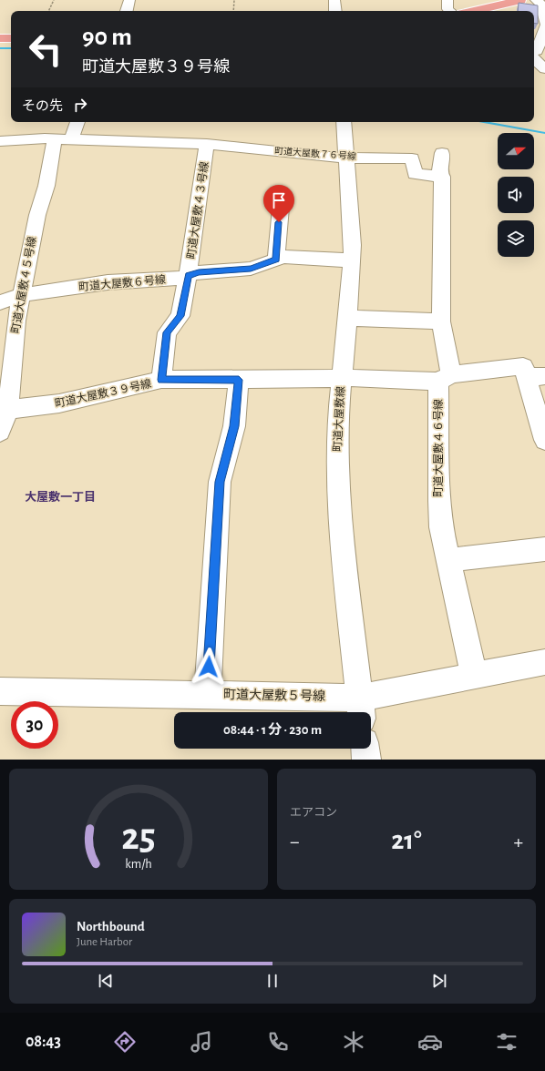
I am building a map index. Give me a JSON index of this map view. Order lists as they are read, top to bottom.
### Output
{
  "streets": {
    "street": [
      "町道大屋敷７６号線",
      "町道大屋敷４３号線",
      "町道大屋敷６号線",
      "町道大屋敷４５号線",
      "町道大屋敷３９号線",
      "町道大屋敷線",
      "町道大屋敷４６号線",
      "町道大屋敷５号線"
    ]
  },
  "crossings": [
    ["町道大屋敷７６号線", "町道大屋敷４３号線"],
    ["町道大屋敷７６号線", "町道大屋敷４５号線"],
    ["町道大屋敷７６号線", "町道大屋敷線"],
    ["町道大屋敷４３号線", "町道大屋敷６号線"],
    ["町道大屋敷４３号線", "町道大屋敷３９号線"],
    ["町道大屋敷６号線", "町道大屋敷４５号線"],
    ["町道大屋敷６号線", "町道大屋敷線"],
    ["町道大屋敷４５号線", "町道大屋敷３９号線"],
    ["町道大屋敷３９号線", "町道大屋敷線"],
    ["町道大屋敷３９号線", "町道大屋敷４６号線"],
    ["町道大屋敷線", "町道大屋敷５号線"],
    ["町道大屋敷４６号線", "町道大屋敷５号線"]
  ],
  "districts": ["大屋敷一丁目"],
  "north": "right",
  "page": {
    "turn": ["90 m", "町道大屋敷３９号線"],
    "then": "その先",
    "limit": "30",
    "trip": "08:44 · 1 分 · 230 m",
    "tile": "エアコン",
    "heat": ["−", "21°", "+"],
    "song": ["Northbound", "June Harbor"],
    "tabs": "08:43",
    "gauge": ["25", "km/h"]
  }
}
